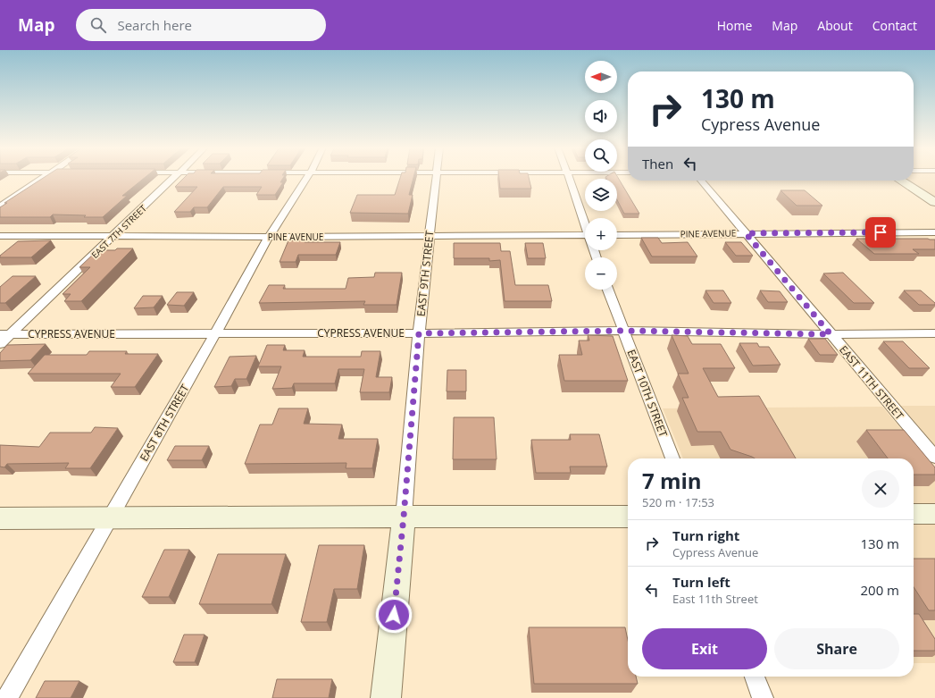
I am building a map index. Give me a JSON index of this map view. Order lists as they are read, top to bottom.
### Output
{
  "streets": {
    "main road": ["EAST 9TH STREET"],
    "street": [
      "EAST 7TH STREET",
      "PINE AVENUE",
      "CYPRESS AVENUE",
      "EAST 11TH STREET",
      "EAST 10TH STREET",
      "EAST 8TH STREET"
    ]
  },
  "crossings": [
    ["EAST 7TH STREET", "PINE AVENUE"],
    ["EAST 7TH STREET", "CYPRESS AVENUE"],
    ["PINE AVENUE", "EAST 9TH STREET"],
    ["PINE AVENUE", "EAST 11TH STREET"],
    ["PINE AVENUE", "EAST 8TH STREET"],
    ["EAST 9TH STREET", "CYPRESS AVENUE"],
    ["CYPRESS AVENUE", "EAST 11TH STREET"],
    ["CYPRESS AVENUE", "EAST 10TH STREET"],
    ["CYPRESS AVENUE", "EAST 8TH STREET"]
  ],
  "north": "left",
  "page": {
    "header": "Map",
    "search": "Search here",
    "nav": [
      "Home",
      "Map",
      "About",
      "Contact"
    ],
    "map_buttons": ["+", "−"],
    "turn": ["130 m", "Cypress Avenue"],
    "then": "Then",
    "heading": ["7 min", "520 m · 17:53"],
    "list": [
      {
        "name": "Turn right",
        "note": "Cypress Avenue",
        "value": "130 m"
      },
      {
        "name": "Turn left",
        "note": "East 11th Street",
        "value": "200 m"
      }
    ],
    "buttons": ["Exit", "Share"]
  }
}
